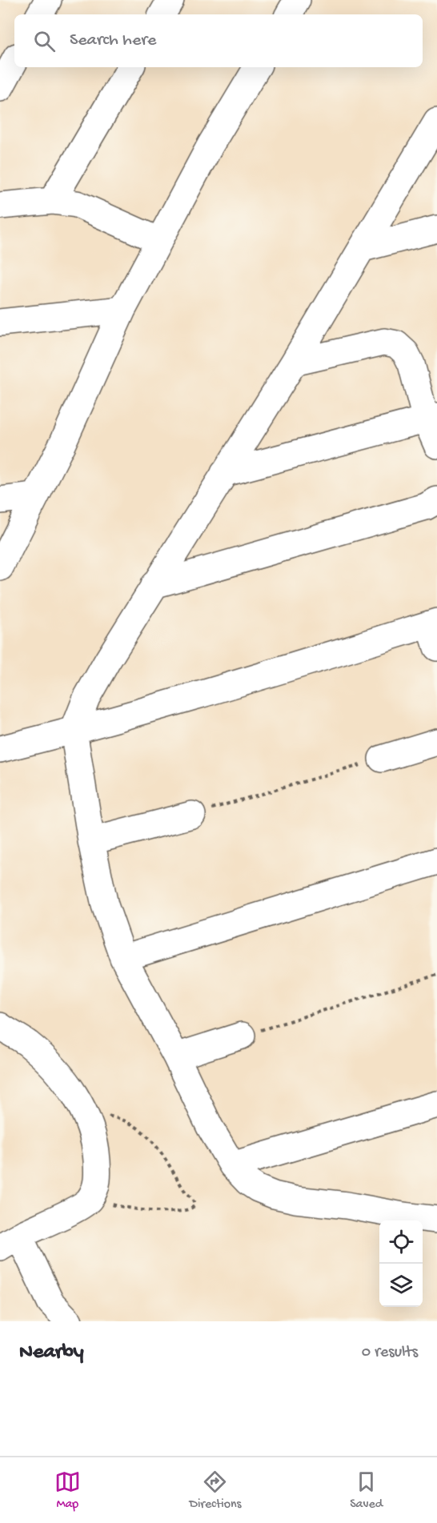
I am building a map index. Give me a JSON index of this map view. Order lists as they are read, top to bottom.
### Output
{
  "page": {
    "search": "Search here",
    "heading": ["Nearby", "0 results"],
    "nav": ["Map", "Directions", "Saved"]
  }
}
